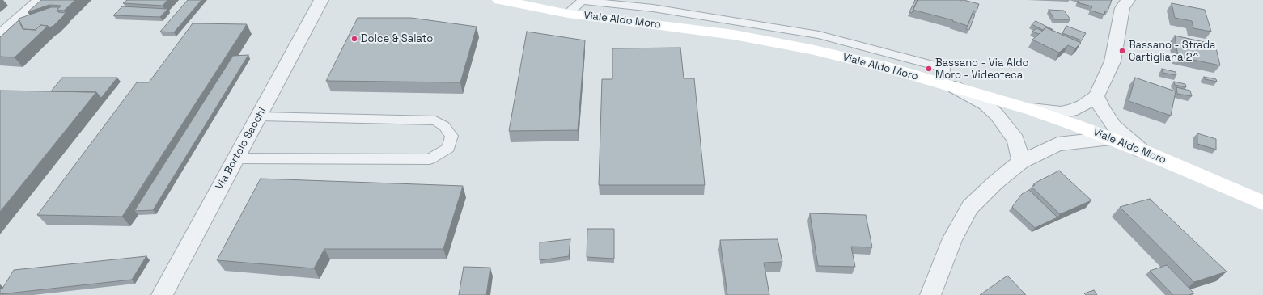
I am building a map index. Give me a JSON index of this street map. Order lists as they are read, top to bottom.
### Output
{
  "streets": {
    "main road": ["Viale Aldo Moro"],
    "street": ["Via Bortolo Sacchi"]
  },
  "places": ["Dolce & Salato", "Bassano - Strada Cartigliana 2^", "Bassano - Via Aldo Moro - Videoteca"]
}
